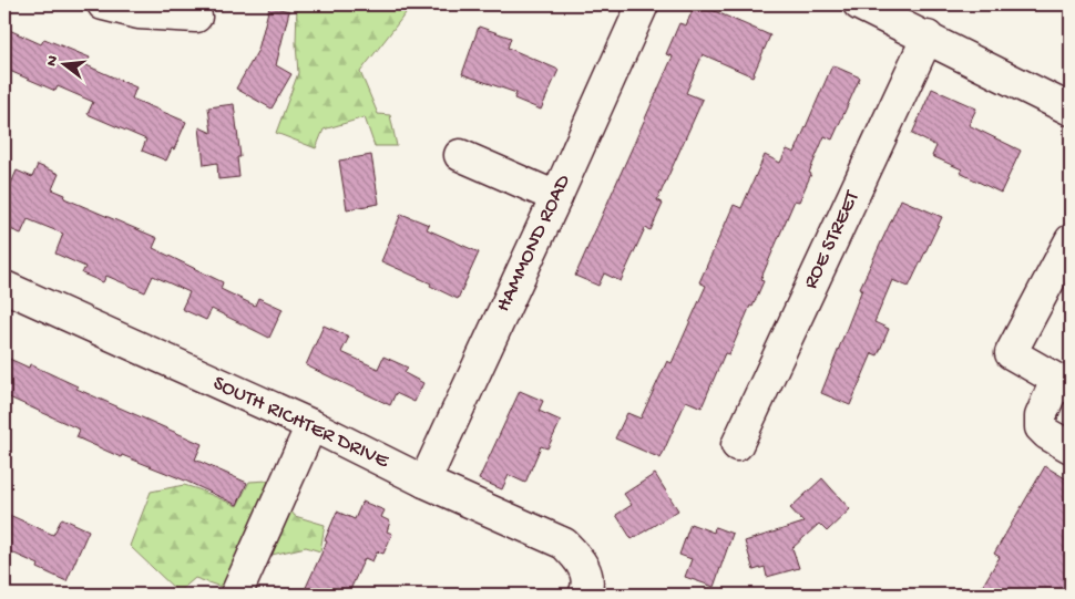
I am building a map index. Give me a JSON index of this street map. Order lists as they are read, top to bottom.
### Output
{
  "streets": {
    "street": ["ROE STREET", "HAMMOND ROAD", "SOUTH RICHTER DRIVE"]
  },
  "crossings": [
    ["HAMMOND ROAD", "SOUTH RICHTER DRIVE"]
  ],
  "north": "left"
}
